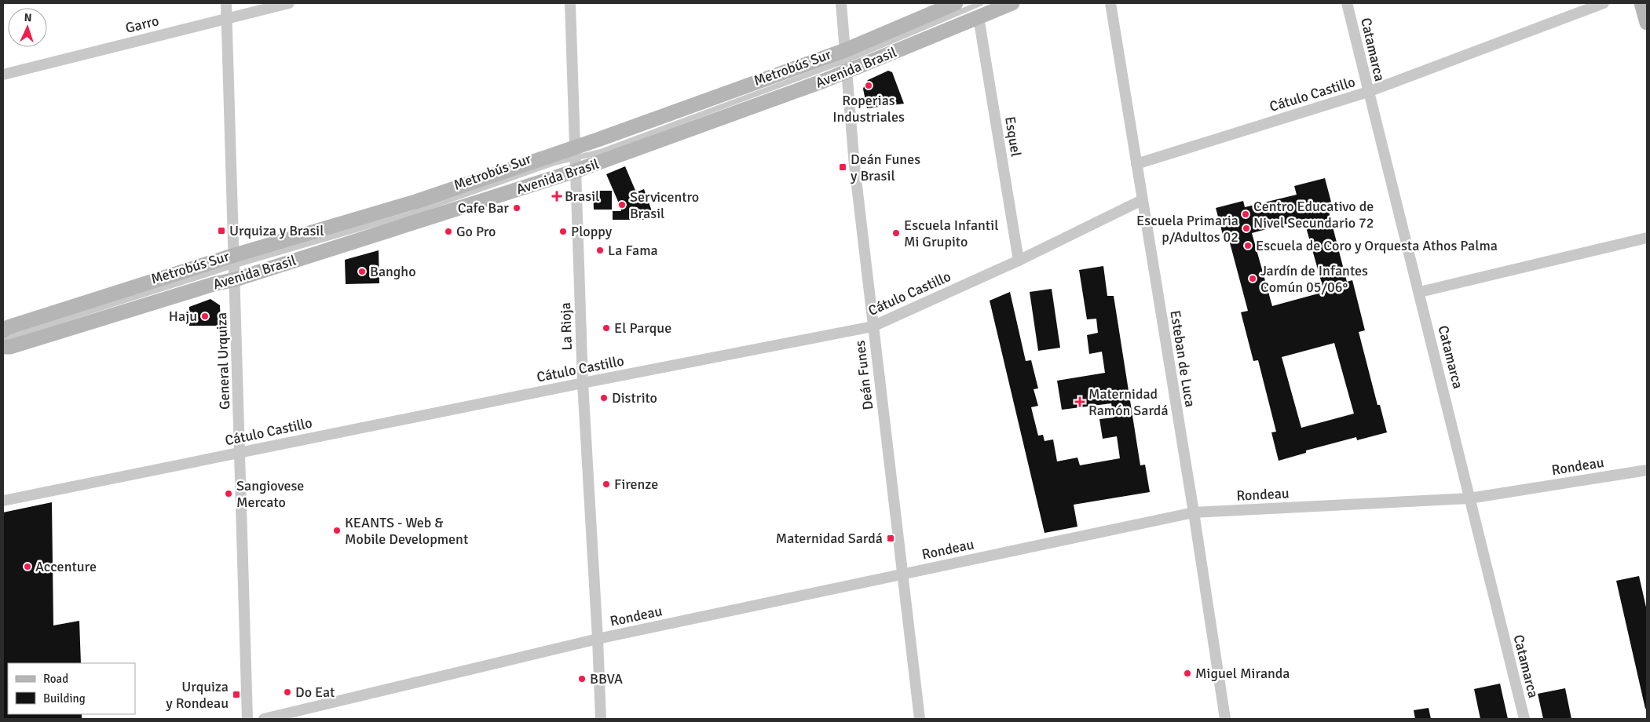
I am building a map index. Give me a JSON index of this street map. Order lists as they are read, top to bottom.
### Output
{
  "streets": {
    "main road": ["Avenida Brasil"],
    "street": [
      "Garro",
      "Catamarca",
      "Cátulo Castillo",
      "Esquel",
      "La Rioja",
      "Esteban de Luca",
      "General Urquiza",
      "Deán Funes",
      "Rondeau"
    ],
    "lane": ["Metrobús Sur"]
  },
  "crossings": [
    ["Garro", "General Urquiza"],
    ["Catamarca", "Cátulo Castillo"],
    ["Catamarca", "Rondeau"],
    ["Metrobús Sur", "Avenida Brasil"],
    ["Metrobús Sur", "General Urquiza"],
    ["Avenida Brasil", "Esquel"],
    ["Avenida Brasil", "La Rioja"],
    ["Avenida Brasil", "General Urquiza"],
    ["Avenida Brasil", "Deán Funes"],
    ["Cátulo Castillo", "Esquel"],
    ["Cátulo Castillo", "La Rioja"],
    ["Cátulo Castillo", "Esteban de Luca"],
    ["Cátulo Castillo", "General Urquiza"],
    ["Cátulo Castillo", "Deán Funes"],
    ["La Rioja", "Rondeau"],
    ["Esteban de Luca", "Rondeau"],
    ["Deán Funes", "Rondeau"]
  ],
  "places": {
    "other": [
      "Roperias Industriales",
      "Servicentro Brasil",
      "Cafe Bar",
      "Centro Educativo de Nivel Secundario 72",
      "Escuela Primaria p/Adultos 02",
      "Go Pro",
      "Ploppy",
      "Escuela Infantil Mi Grupito",
      "Escuela de Coro y Orquesta Athos Palma",
      "La Fama",
      "Bangho",
      "Jardín de Infantes Común 05/06°",
      "Haju",
      "El Parque",
      "Distrito",
      "Firenze",
      "Sangiovese Mercato",
      "KEANTS - Web & Mobile Development",
      "Accenture",
      "Miguel Miranda",
      "BBVA",
      "Do Eat"
    ],
    "transit": [
      "Deán Funes y Brasil",
      "Urquiza y Brasil",
      "Maternidad Sardá",
      "Urquiza y Rondeau"
    ],
    "health": ["Brasil", "Maternidad Ramón Sardá"]
  },
  "legend": ["Road", "Building"],
  "north": "top"
}
